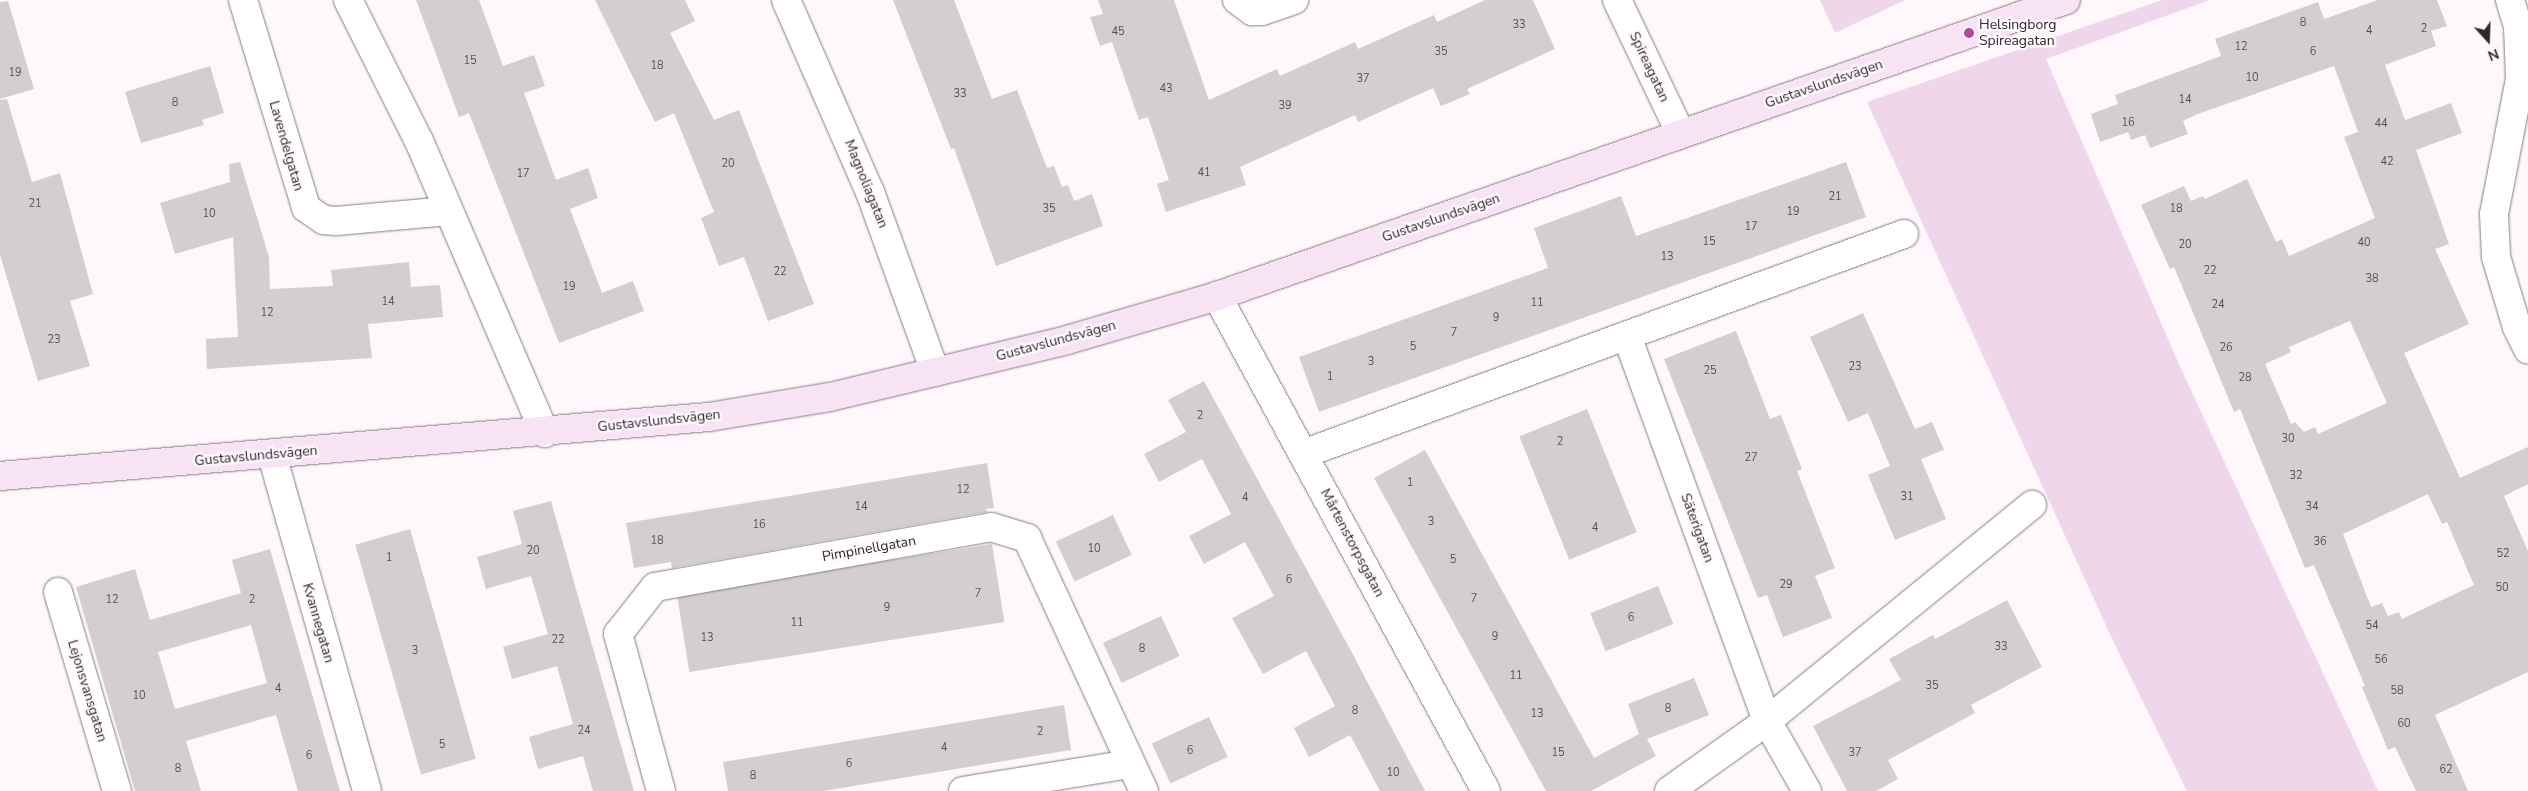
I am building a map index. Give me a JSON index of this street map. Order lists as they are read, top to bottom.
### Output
{
  "streets": {
    "street": [
      "Spireagatan",
      "Gustavslundsvägen",
      "Lavendelgatan",
      "Magnoliagatan",
      "Säterigatan",
      "Mårtenstorpsgatan",
      "Pimpinellgatan",
      "Kvannegatan",
      "Lejonsvansgatan"
    ]
  },
  "crossings": [
    ["Spireagatan", "Gustavslundsvägen"],
    ["Gustavslundsvägen", "Magnoliagatan"],
    ["Gustavslundsvägen", "Mårtenstorpsgatan"],
    ["Gustavslundsvägen", "Kvannegatan"]
  ],
  "places": ["Helsingborg Spireagatan"],
  "house_numbers": [
    "8",
    "33",
    "2",
    "4",
    "45",
    "12",
    "35",
    "6",
    "15",
    "18",
    "19",
    "10",
    "37",
    "43",
    "33",
    "14",
    "8",
    "39",
    "16",
    "44",
    "42",
    "20",
    "41",
    "17",
    "21",
    "21",
    "35",
    "18",
    "19",
    "10",
    "17",
    "15",
    "40",
    "20",
    "13",
    "22",
    "22",
    "38",
    "19",
    "14",
    "11",
    "24",
    "12",
    "9",
    "7",
    "23",
    "5",
    "26",
    "3",
    "23",
    "25",
    "1",
    "28",
    "2",
    "30",
    "2",
    "27",
    "32",
    "1",
    "12",
    "31",
    "4",
    "14",
    "34",
    "3",
    "16",
    "4",
    "18",
    "36",
    "10",
    "20",
    "52",
    "1",
    "5",
    "6",
    "29",
    "50",
    "7",
    "7",
    "12",
    "2",
    "9",
    "6",
    "11",
    "54",
    "9",
    "13",
    "22",
    "33",
    "8",
    "3",
    "56",
    "11",
    "35",
    "4",
    "58",
    "10",
    "8",
    "8",
    "13",
    "60",
    "24",
    "2",
    "5",
    "4",
    "6",
    "15",
    "37",
    "6",
    "6",
    "8",
    "62",
    "10",
    "8"
  ],
  "north": "bottom"
}
